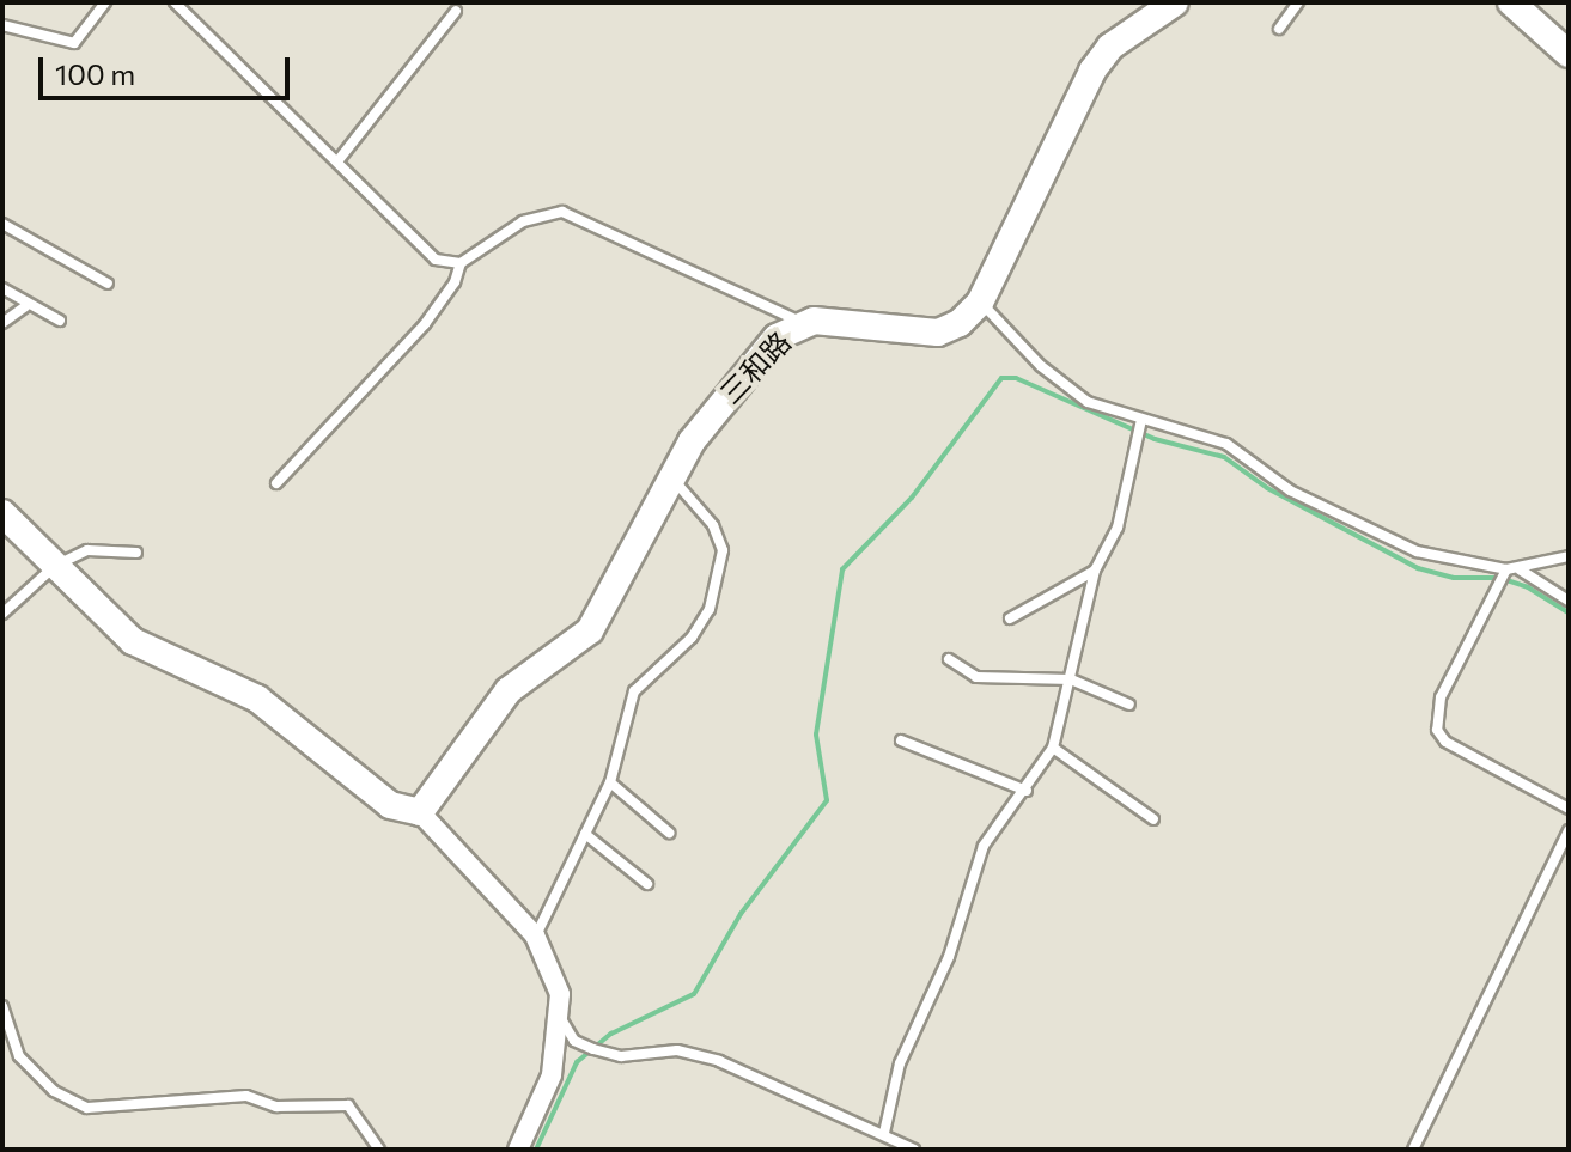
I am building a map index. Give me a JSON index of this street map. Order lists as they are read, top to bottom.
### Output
{
  "streets": {
    "main road": ["三和路"]
  },
  "scale_bar": "100 m"
}
